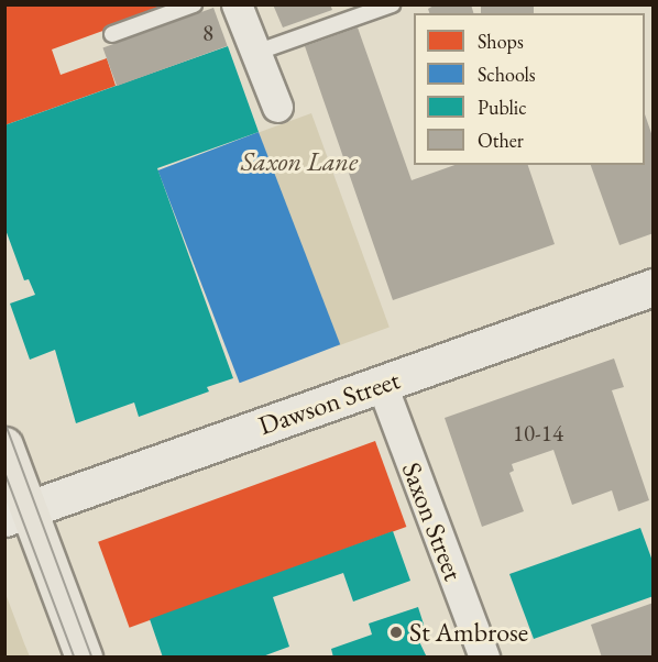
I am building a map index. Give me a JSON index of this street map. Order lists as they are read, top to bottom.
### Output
{
  "streets": {
    "street": ["Dawson Street", "Saxon Street"]
  },
  "crossings": [
    ["Dawson Street", "Saxon Street"]
  ],
  "parks": ["Saxon Lane"],
  "places": ["St Ambrose"],
  "house_numbers": ["8", "10-14"],
  "legend": [
    "Shops",
    "Schools",
    "Public",
    "Other"
  ]
}
